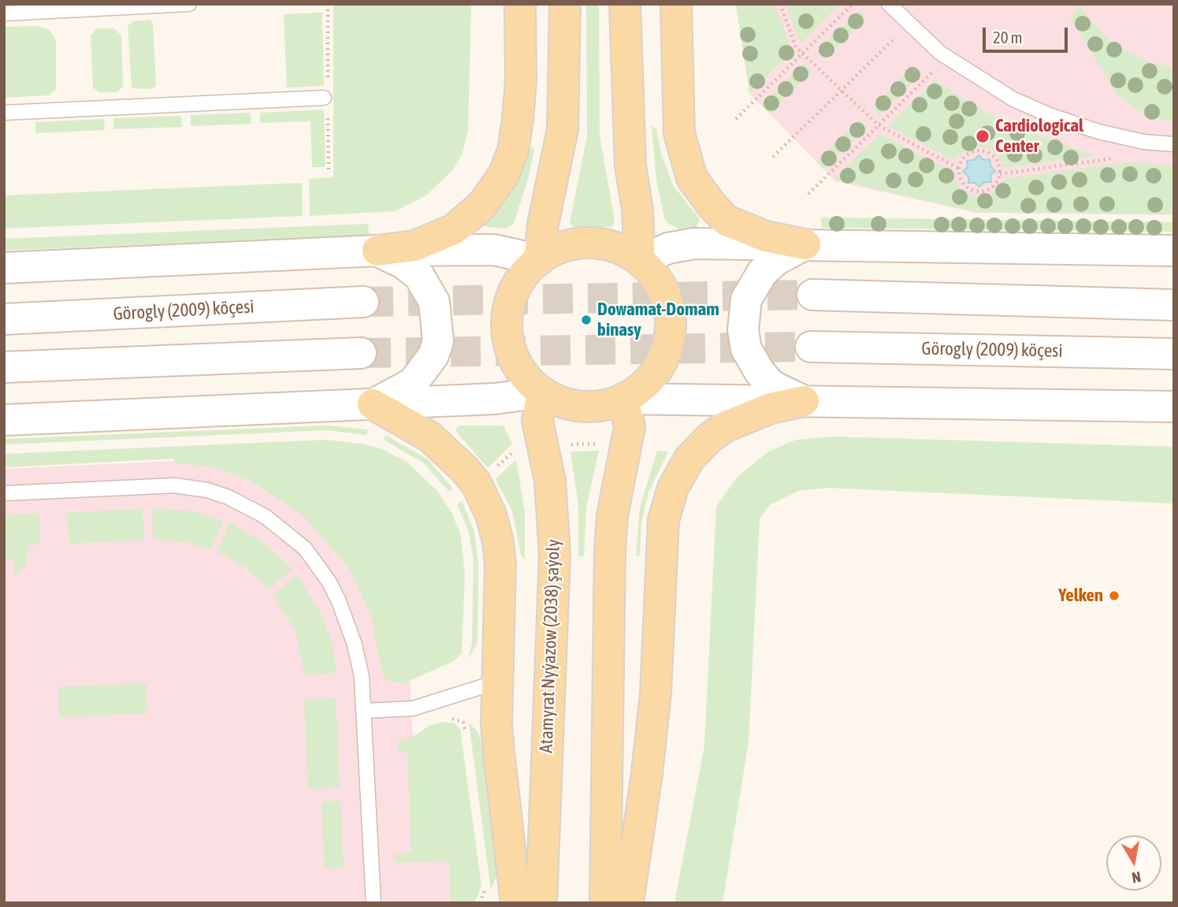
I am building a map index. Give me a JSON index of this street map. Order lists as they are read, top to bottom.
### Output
{
  "streets": {
    "main road": ["Görogly (2009) köçesi", "Atamyrat Nyýazow (2038) şaýoly"]
  },
  "places": ["Cardiological Center", "Dowamat-Domam binasy", "Yelken"],
  "scale_bar": "20 m",
  "north": "bottom"
}
